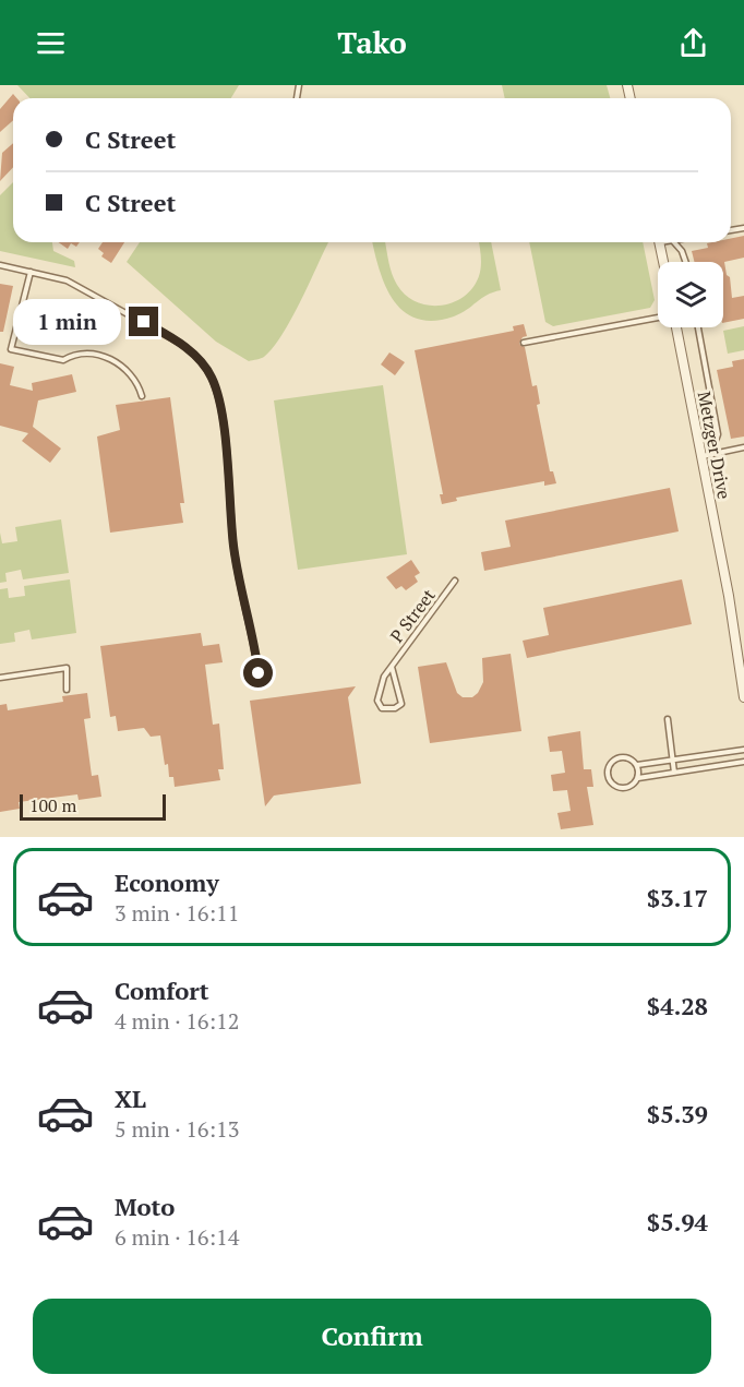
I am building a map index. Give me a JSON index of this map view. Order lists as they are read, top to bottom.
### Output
{
  "streets": {
    "street": ["Metzger Drive"],
    "lane": ["P Street"]
  },
  "scale_bar": "100 m",
  "page": {
    "header": "Tako",
    "banner": ["C Street", "C Street"],
    "bubble": "1 min",
    "scale": "100 m",
    "list": [
      {
        "name": "Economy",
        "note": "3 min · 16:11",
        "value": "$3.17"
      },
      {
        "name": "Comfort",
        "note": "4 min · 16:12",
        "value": "$4.28"
      },
      {
        "name": "XL",
        "note": "5 min · 16:13",
        "value": "$5.39"
      },
      {
        "name": "Moto",
        "note": "6 min · 16:14",
        "value": "$5.94"
      }
    ],
    "buttons": "Confirm"
  }
}
